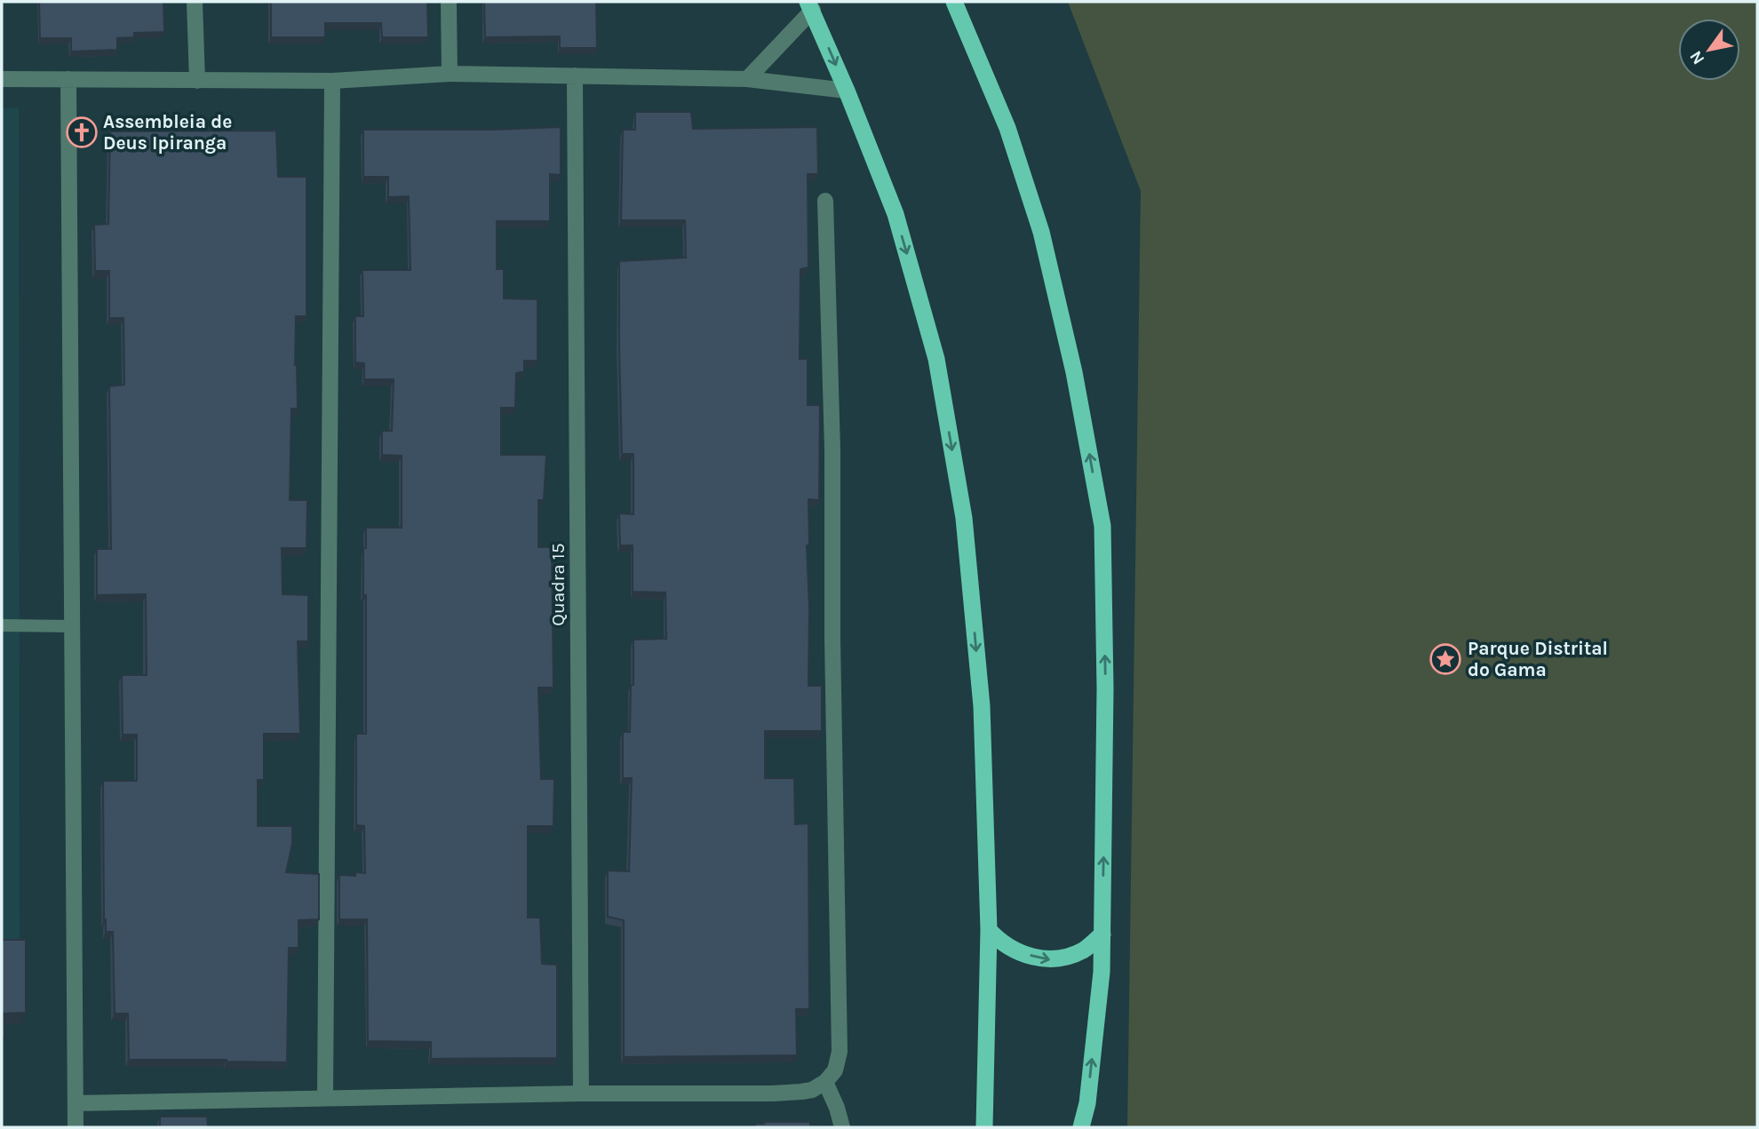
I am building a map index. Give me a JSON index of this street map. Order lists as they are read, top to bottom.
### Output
{
  "streets": {
    "street": ["Quadra 15"]
  },
  "places": {
    "church": ["Assembleia de Deus Ipiranga"],
    "place": ["Parque Distrital do Gama"]
  },
  "north": "bottom left"
}
